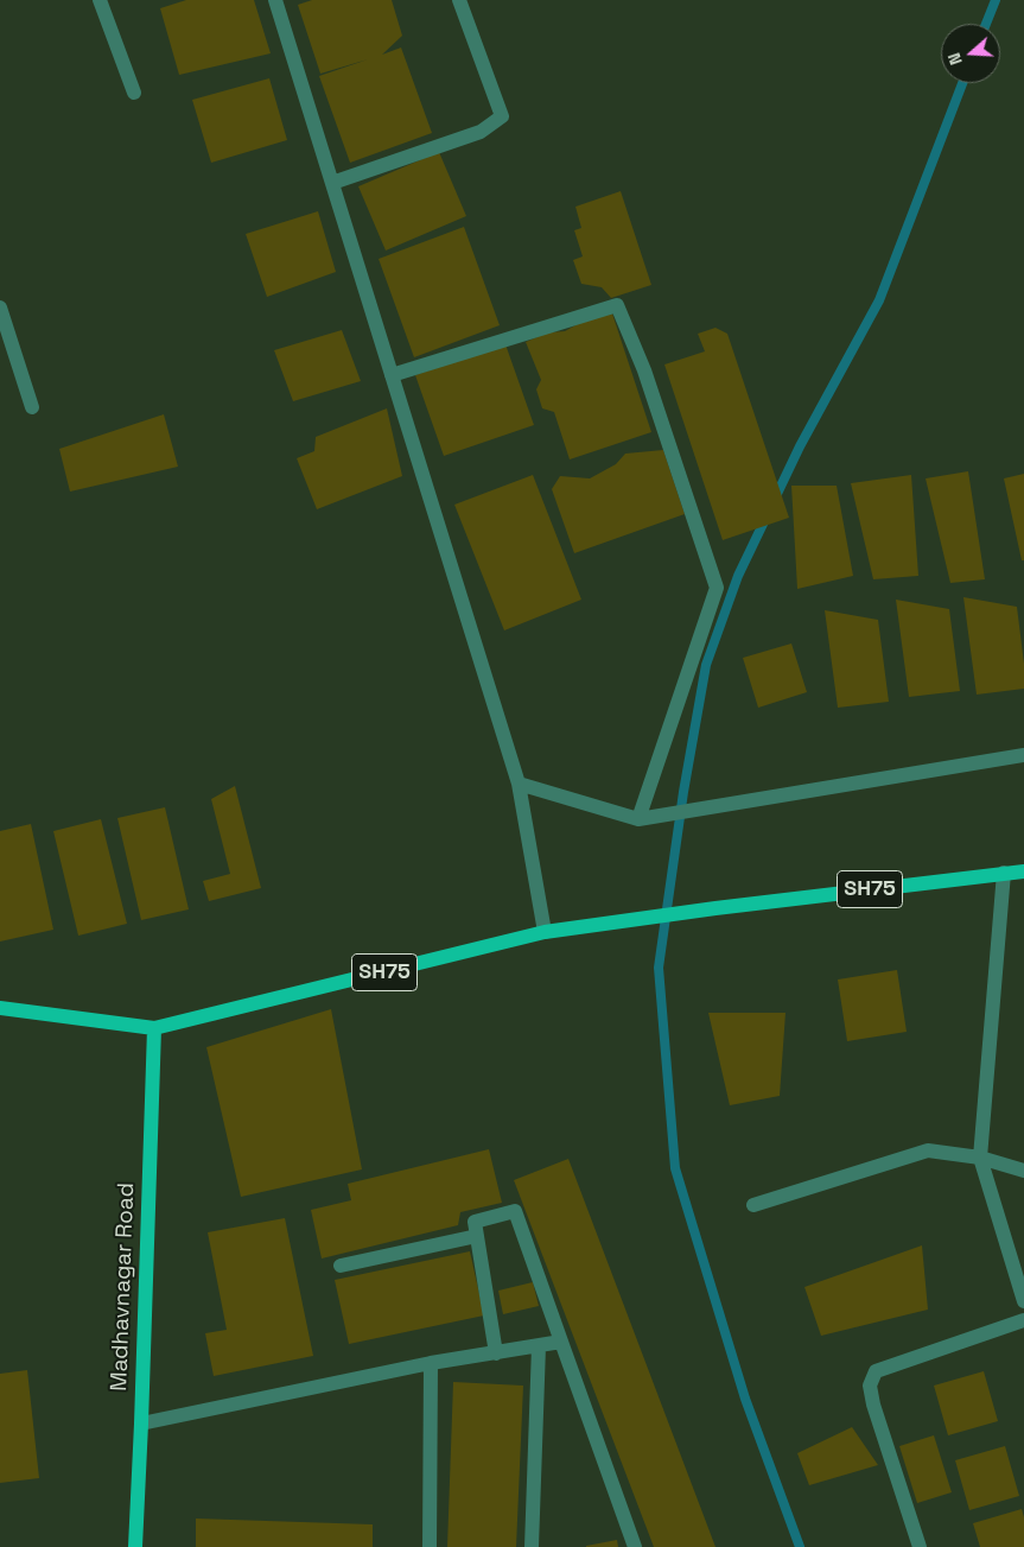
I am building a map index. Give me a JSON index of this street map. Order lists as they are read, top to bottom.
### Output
{
  "streets": {
    "main road": ["SH75", "Madhavnagar Road"]
  },
  "crossings": [
    ["SH75", "Madhavnagar Road"]
  ],
  "north": "left"
}
